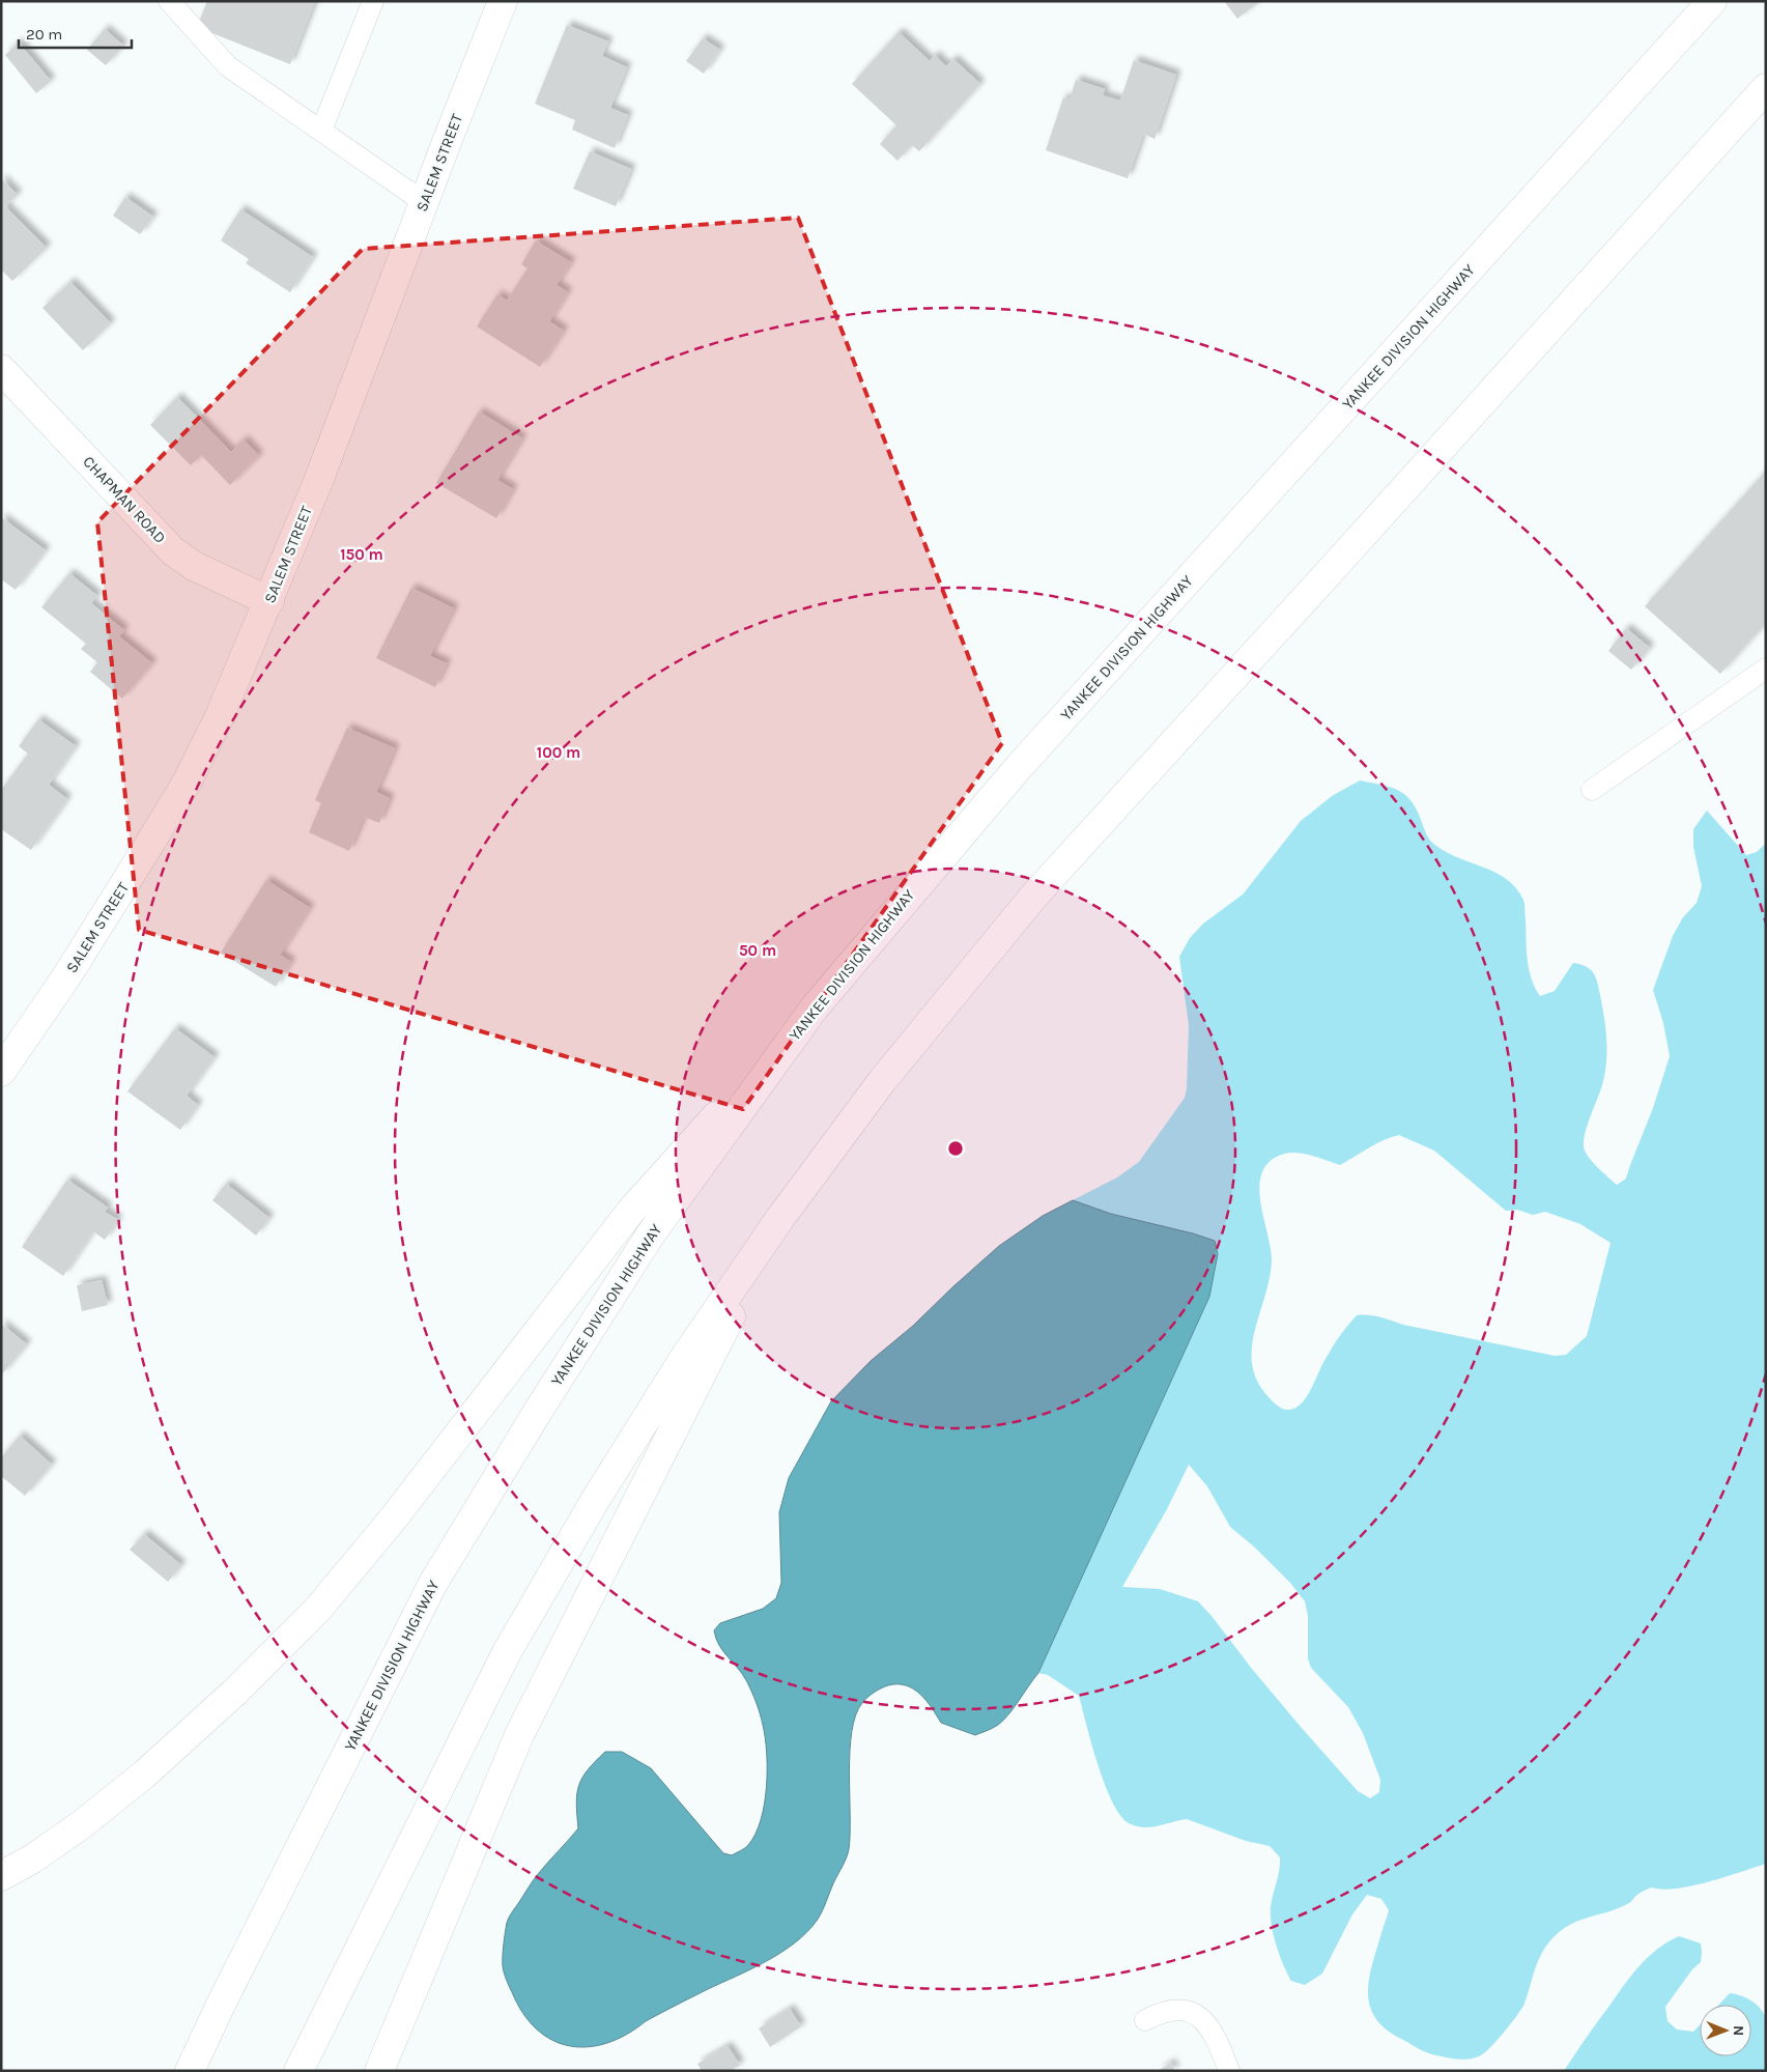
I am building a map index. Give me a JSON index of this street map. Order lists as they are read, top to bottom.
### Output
{
  "streets": {
    "main road": ["SALEM STREET", "YANKEE DIVISION HIGHWAY", "CHAPMAN ROAD"]
  },
  "crossings": [
    ["SALEM STREET", "CHAPMAN ROAD"]
  ],
  "scale_bar": "20 m",
  "north": "right",
  "rings": ["150 m", "100 m", "50 m"]
}
